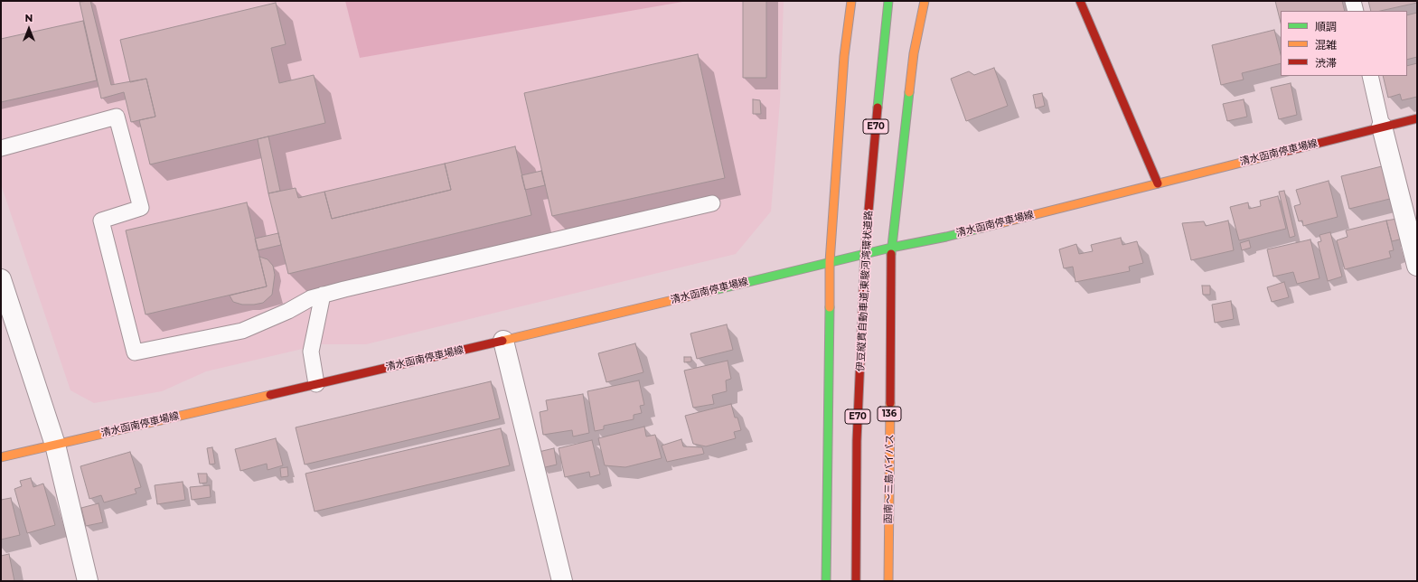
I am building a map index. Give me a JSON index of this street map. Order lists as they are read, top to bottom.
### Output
{
  "streets": {
    "main road": [
      "E70",
      "清水函南停車場線",
      "伊豆縦貫自動車道;東駿河湾環状道路",
      "136",
      "函南～三島バイパス"
    ]
  },
  "crossings": [
    ["清水函南停車場線", "函南～三島バイパス"]
  ],
  "legend": ["順調", "混雑", "渋滞"],
  "north": "top"
}
